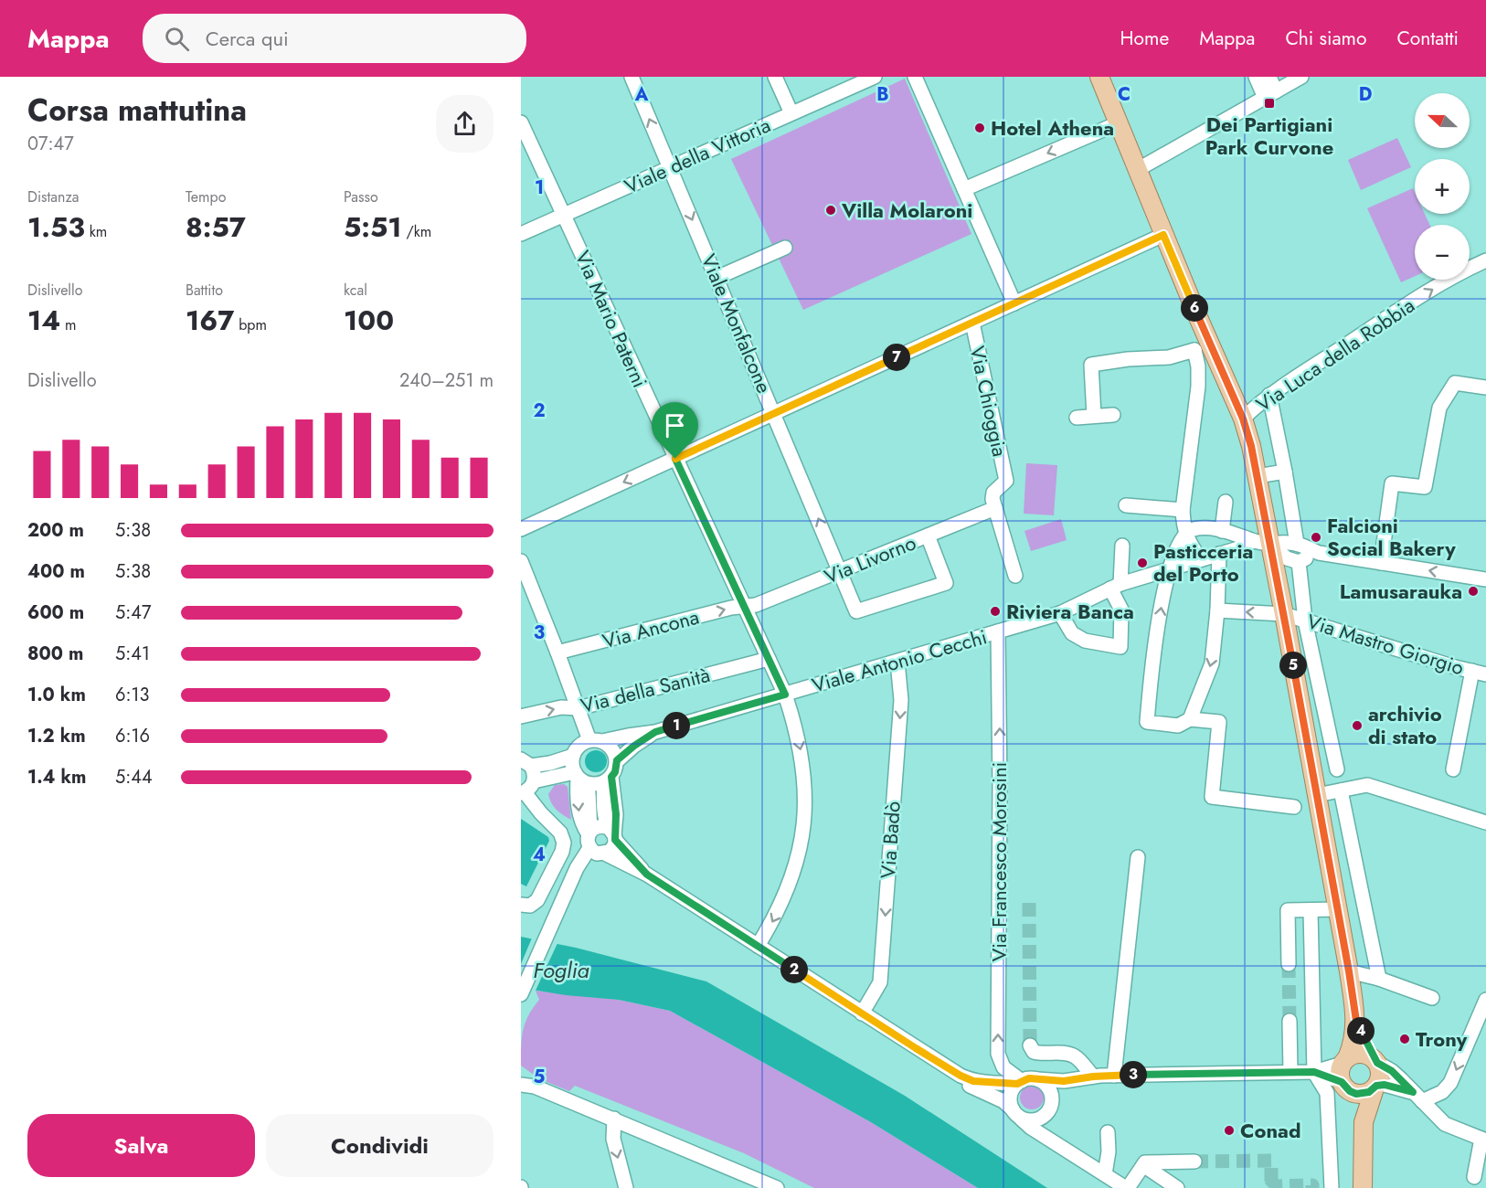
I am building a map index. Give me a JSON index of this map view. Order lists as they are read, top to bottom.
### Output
{
  "streets": {
    "street": [
      "Viale della Vittoria",
      "Via Mario Paterni",
      "Viale Monfalcone",
      "Via Luca della Robbia",
      "Via Chioggia",
      "Via Livorno",
      "Via Ancona",
      "Via Mastro Giorgio",
      "Viale Antonio Cecchi",
      "Via della Sanità",
      "Via Badò",
      "Via Francesco Morosini"
    ]
  },
  "crossings": [
    ["Viale della Vittoria", "Via Mario Paterni"],
    ["Viale della Vittoria", "Viale Monfalcone"],
    ["Via Mario Paterni", "Via Livorno"],
    ["Via Mario Paterni", "Via Ancona"],
    ["Via Mario Paterni", "Viale Antonio Cecchi"],
    ["Via Mario Paterni", "Via della Sanità"],
    ["Viale Monfalcone", "Via Livorno"],
    ["Via Chioggia", "Via Livorno"],
    ["Via Livorno", "Via Ancona"],
    ["Viale Antonio Cecchi", "Via Badò"],
    ["Viale Antonio Cecchi", "Via Francesco Morosini"]
  ],
  "one_way": [
    "Via Luca della Robbia",
    "Via Ancona",
    "Via Badò",
    "Via Francesco Morosini"
  ],
  "water": ["Foglia"],
  "places": {
    "transit": ["Dei Partigiani Park Curvone"],
    "other": [
      "Hotel Athena",
      "Villa Molaroni",
      "Falcioni Social Bakery",
      "Pasticceria del Porto",
      "Lamusarauka",
      "Riviera Banca",
      "archivio di stato",
      "Trony",
      "Conad"
    ]
  },
  "north": "left",
  "page": {
    "header": "Mappa",
    "search": "Cerca qui",
    "nav": [
      "Home",
      "Mappa",
      "Chi siamo",
      "Contatti"
    ],
    "heading": ["Corsa mattutina", "07:47"],
    "map_buttons": ["+", "−"],
    "stats": [
      ["Distanza", "1.53 km"],
      ["Tempo", "8:57"],
      ["Passo", "5:51 /km"],
      ["Dislivello", "14 m"],
      ["Battito", "167 bpm"],
      ["kcal", "100"]
    ],
    "pins": [
      "6",
      "7",
      "5",
      "1",
      "2",
      "4",
      "3"
    ],
    "chart": ["Dislivello", "240–251 m"],
    "list": [
      {
        "name": "200 m",
        "note": "5:38"
      },
      {
        "name": "400 m",
        "note": "5:38"
      },
      {
        "name": "600 m",
        "note": "5:47"
      },
      {
        "name": "800 m",
        "note": "5:41"
      },
      {
        "name": "1.0 km",
        "note": "6:13"
      },
      {
        "name": "1.2 km",
        "note": "6:16"
      },
      {
        "name": "1.4 km",
        "note": "5:44"
      }
    ],
    "buttons": ["Salva", "Condividi"]
  },
  "grid": {
    "columns": [
      "A",
      "B",
      "C",
      "D"
    ],
    "rows": [
      "1",
      "2",
      "3",
      "4",
      "5"
    ]
  }
}
